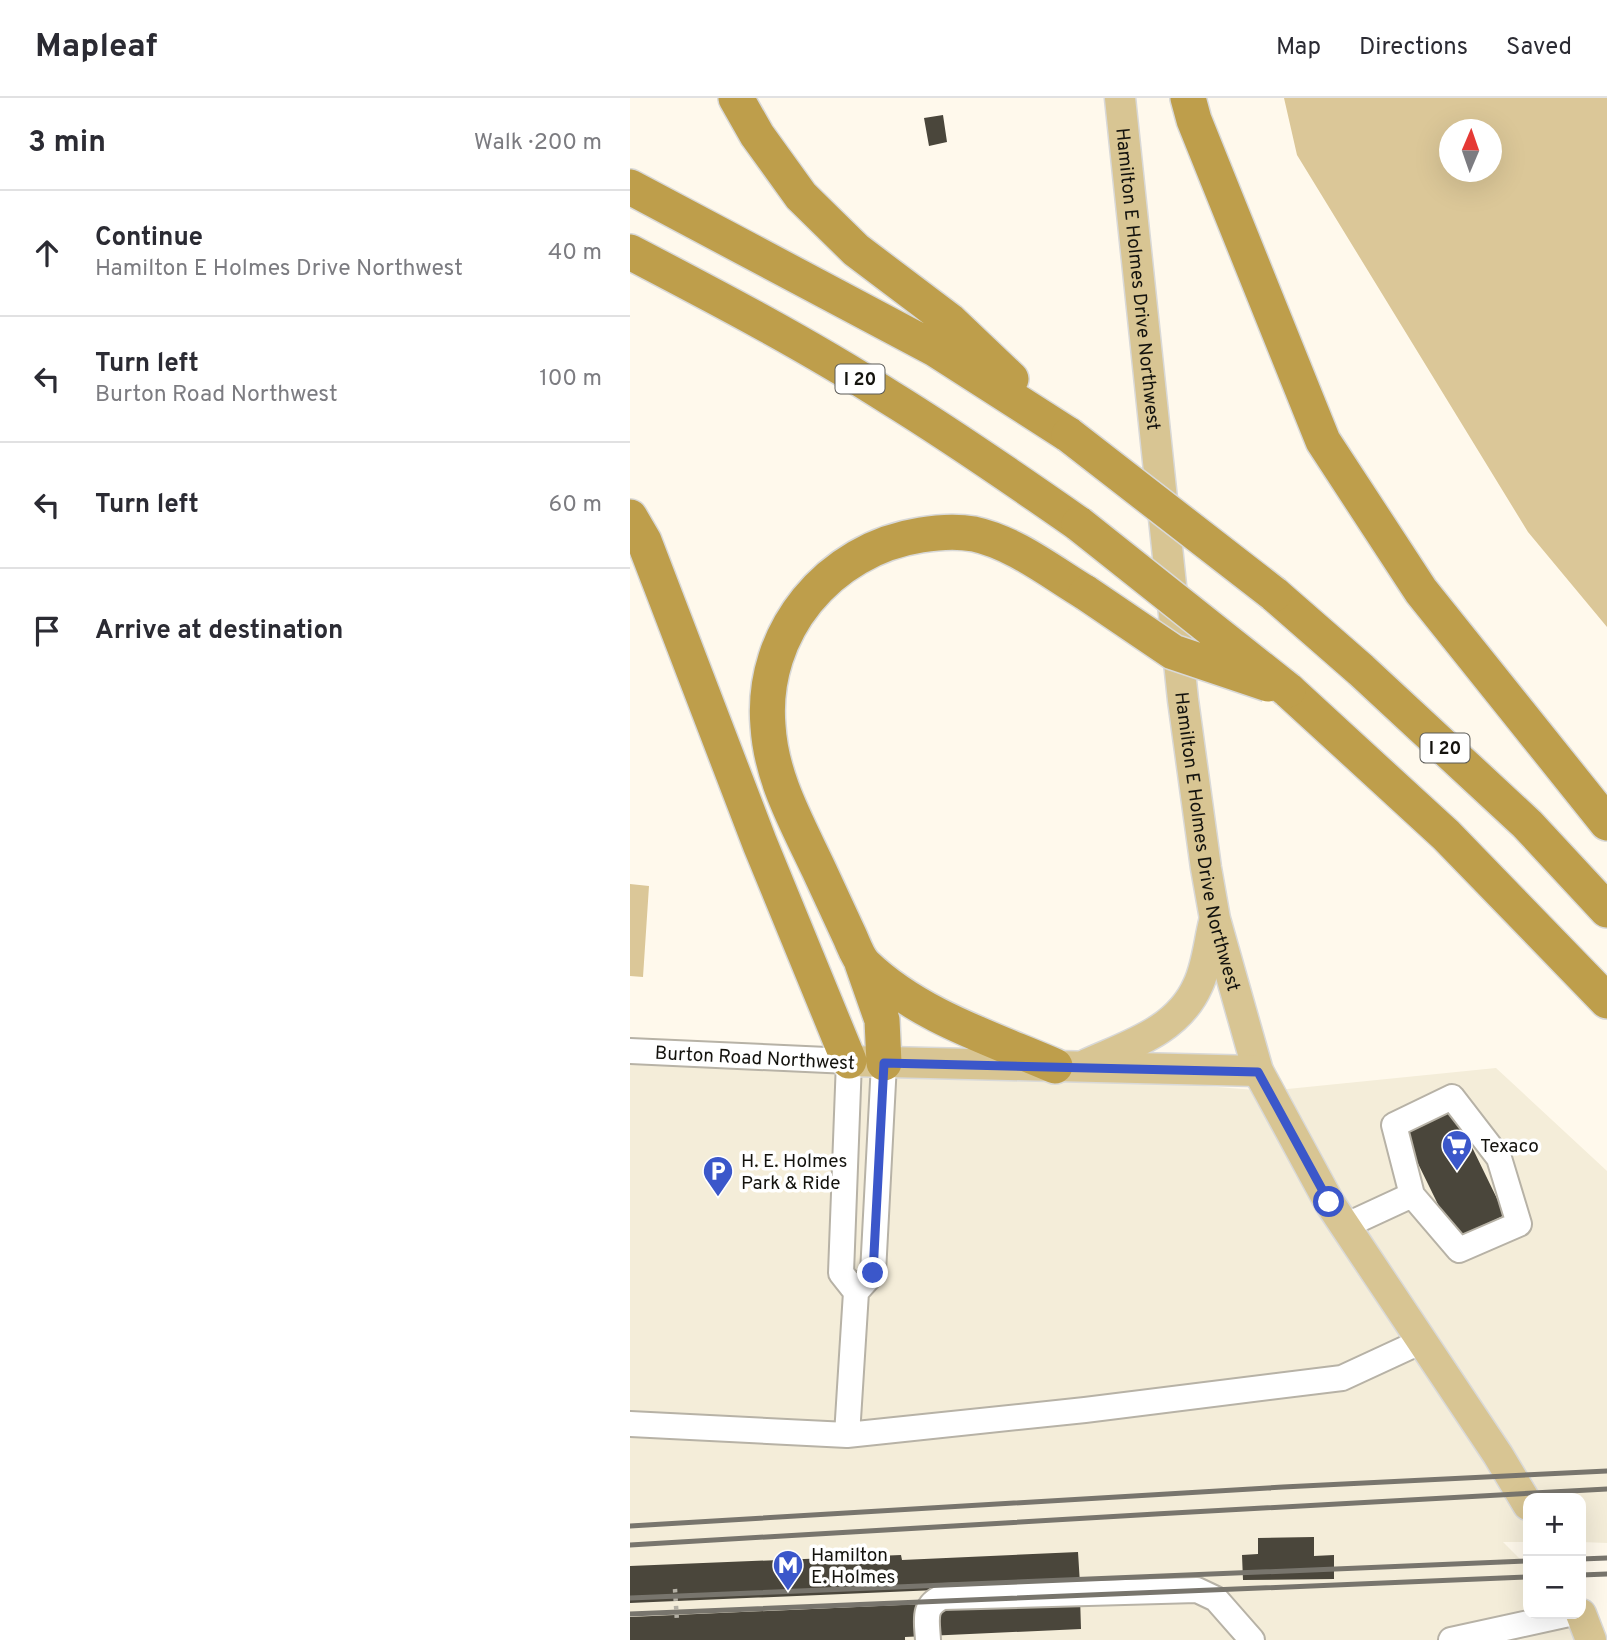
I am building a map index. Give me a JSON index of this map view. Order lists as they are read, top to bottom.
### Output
{
  "streets": {
    "highway": ["I 20"],
    "main road": ["Hamilton E Holmes Drive Northwest", "Burton Road Northwest"]
  },
  "crossings": [
    ["Hamilton E Holmes Drive Northwest", "Burton Road Northwest"]
  ],
  "places": {
    "supermarket": ["Texaco"],
    "parking": ["H. E. Holmes Park & Ride"],
    "metro station": ["Hamilton E. Holmes"]
  },
  "north": "top",
  "page": {
    "header": "Mapleaf",
    "nav": ["Map", "Directions", "Saved"],
    "heading": ["3 min", "Walk · 200 m"],
    "list": [
      ["Continue", "Hamilton E Holmes Drive Northwest", "40 m"],
      ["Turn left", "Burton Road Northwest", "100 m"],
      ["Turn left", "60 m"],
      "Arrive at destination"
    ],
    "map_buttons": ["+", "−"]
  }
}
